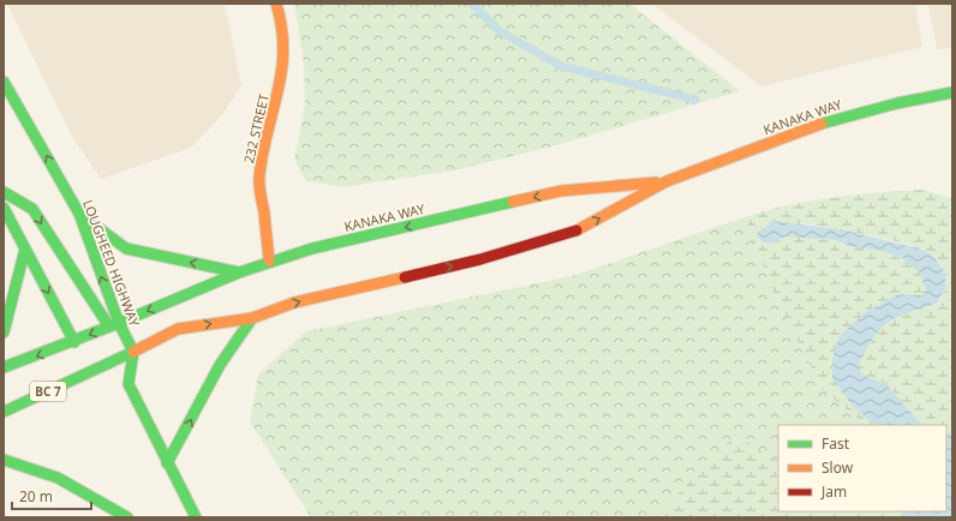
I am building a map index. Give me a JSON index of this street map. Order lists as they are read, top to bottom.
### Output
{
  "streets": {
    "main road": [
      "KANAKA WAY",
      "232 STREET",
      "LOUGHEED HIGHWAY",
      "BC 7"
    ]
  },
  "crossings": [
    ["KANAKA WAY", "232 STREET"],
    ["KANAKA WAY", "LOUGHEED HIGHWAY"],
    ["KANAKA WAY", "BC 7"]
  ],
  "legend": ["Fast", "Slow", "Jam"],
  "scale_bar": "20 m"
}
